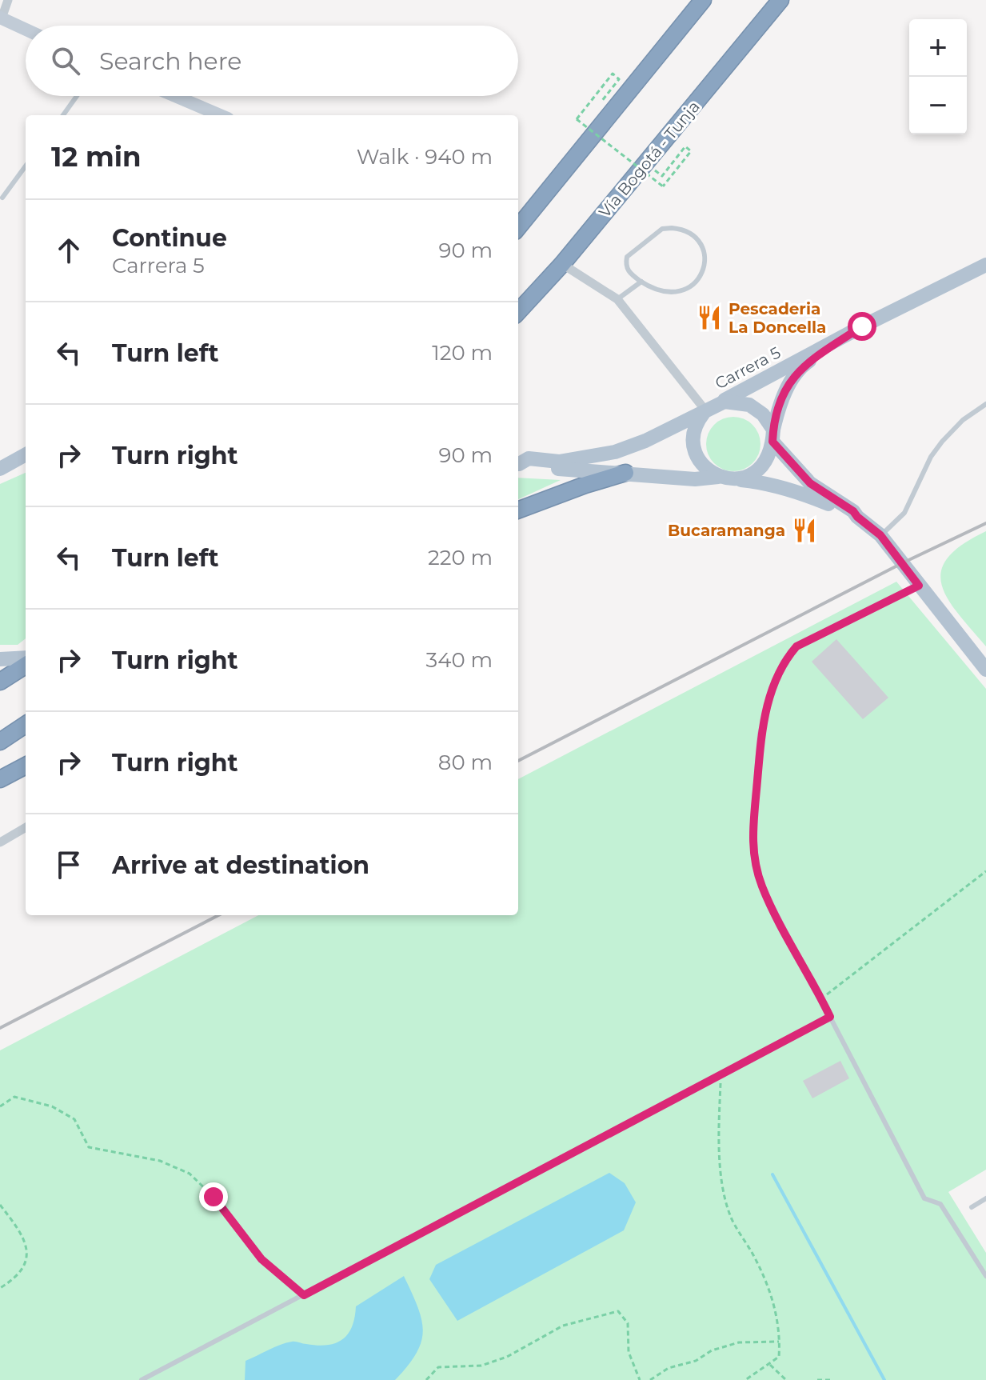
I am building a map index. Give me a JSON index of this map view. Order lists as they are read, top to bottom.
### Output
{
  "streets": {
    "highway": ["Vía Bogotá - Tunja"],
    "main road": ["Carrera 5"]
  },
  "places": {
    "restaurant": ["Pescaderia La Doncella", "Bucaramanga"]
  },
  "page": {
    "map_buttons": ["+", "−"],
    "search": "Search here",
    "heading": ["12 min", "Walk · 940 m"],
    "list": [
      ["Continue", "Carrera 5", "90 m"],
      ["Turn left", "120 m"],
      ["Turn right", "90 m"],
      ["Turn left", "220 m"],
      ["Turn right", "340 m"],
      ["Turn right", "80 m"],
      "Arrive at destination"
    ]
  }
}
